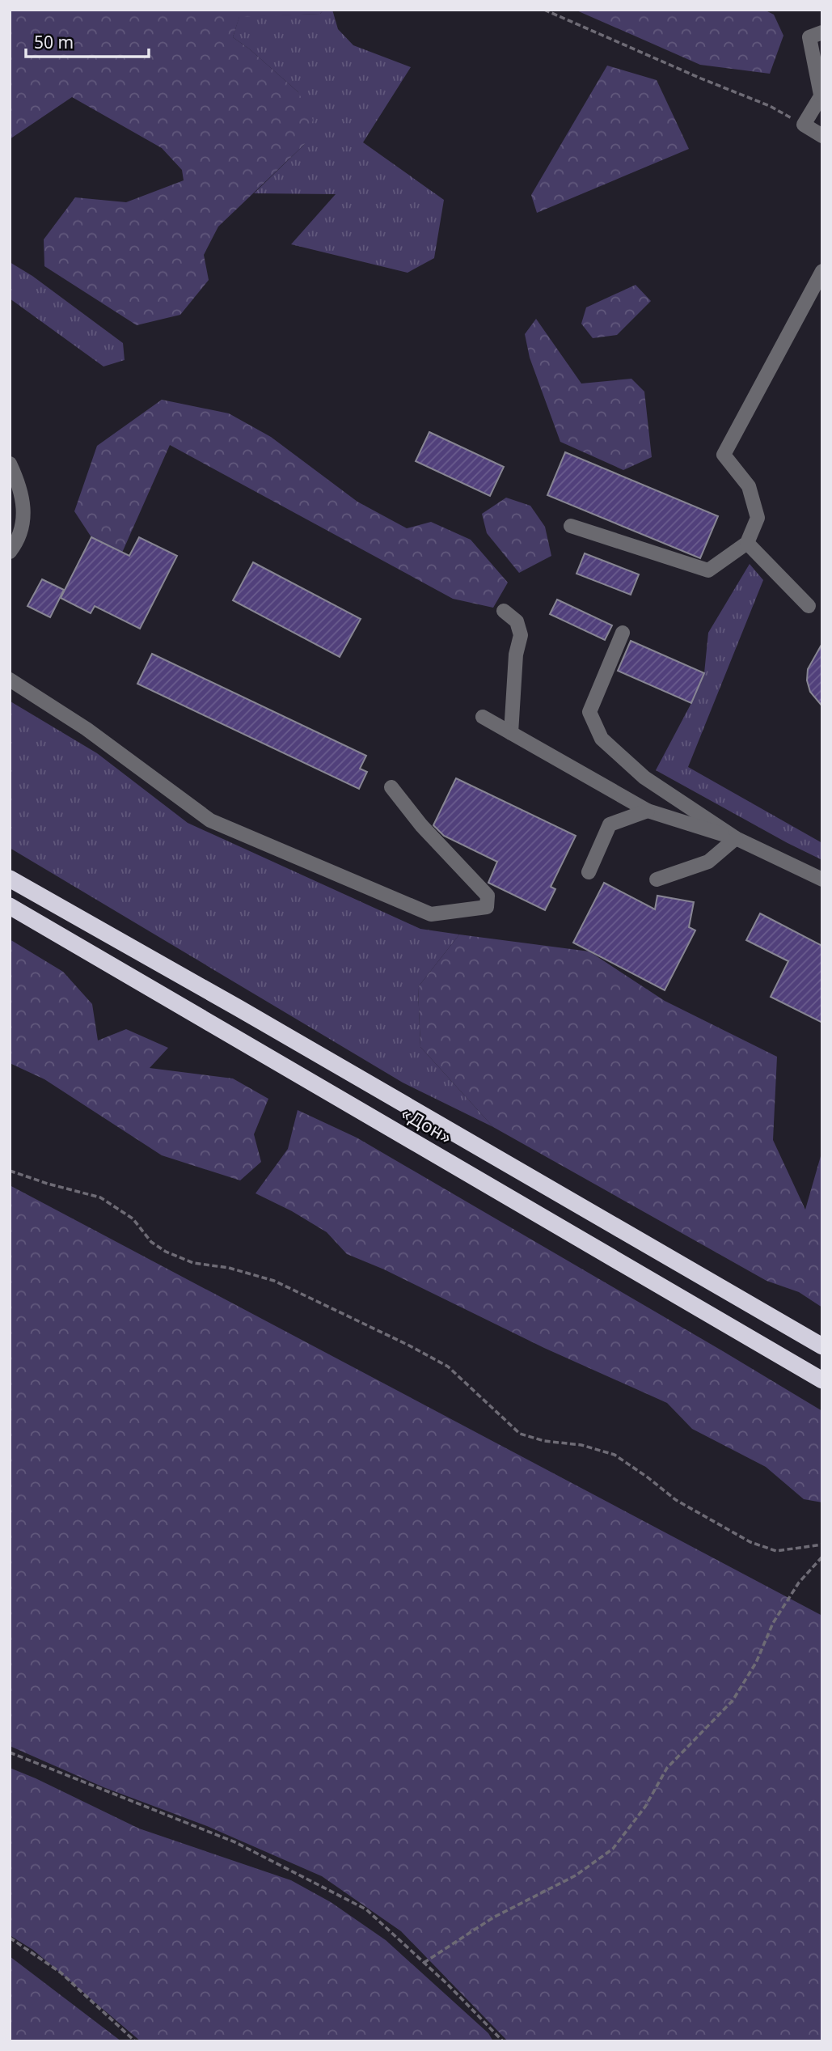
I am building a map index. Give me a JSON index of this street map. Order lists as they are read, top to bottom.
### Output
{
  "streets": {
    "highway": ["«Дон»"]
  },
  "scale_bar": "50 m"
}
